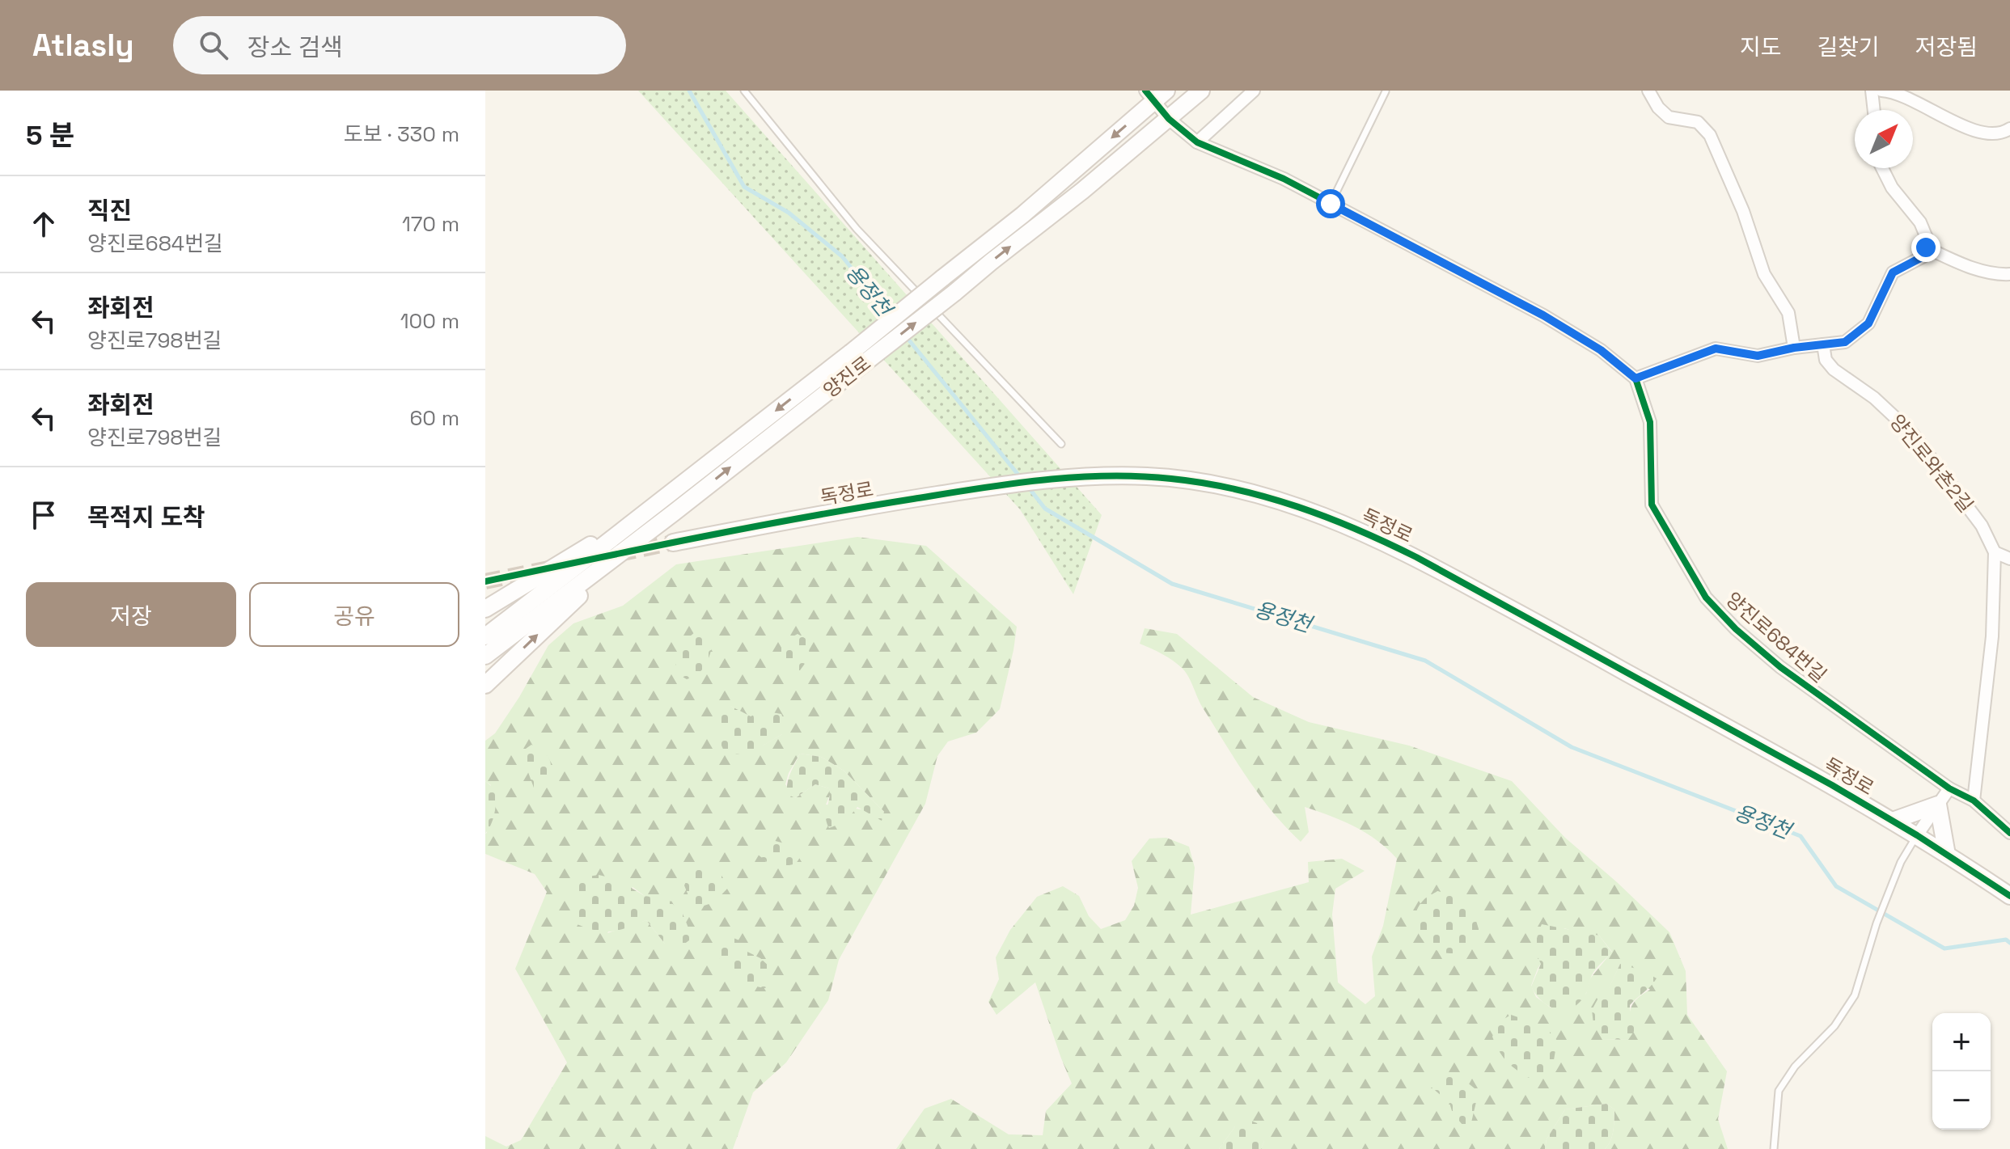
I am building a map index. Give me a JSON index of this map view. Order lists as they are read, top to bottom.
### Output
{
  "streets": {
    "main road": ["양진로", "독정로"],
    "street": ["양진로와촌2길", "양진로684번길"]
  },
  "water": ["용정천"],
  "north": "top right",
  "page": {
    "header": "Atlasly",
    "search": "장소 검색",
    "nav": ["지도", "길찾기", "저장됨"],
    "heading": ["5 분", "도보 · 330 m"],
    "list": [
      ["직진", "양진로684번길", "170 m"],
      ["좌회전", "양진로798번길", "100 m"],
      ["좌회전", "양진로798번길", "60 m"],
      "목적지 도착"
    ],
    "buttons": ["저장", "공유"],
    "map_buttons": ["+", "−"]
  }
}
